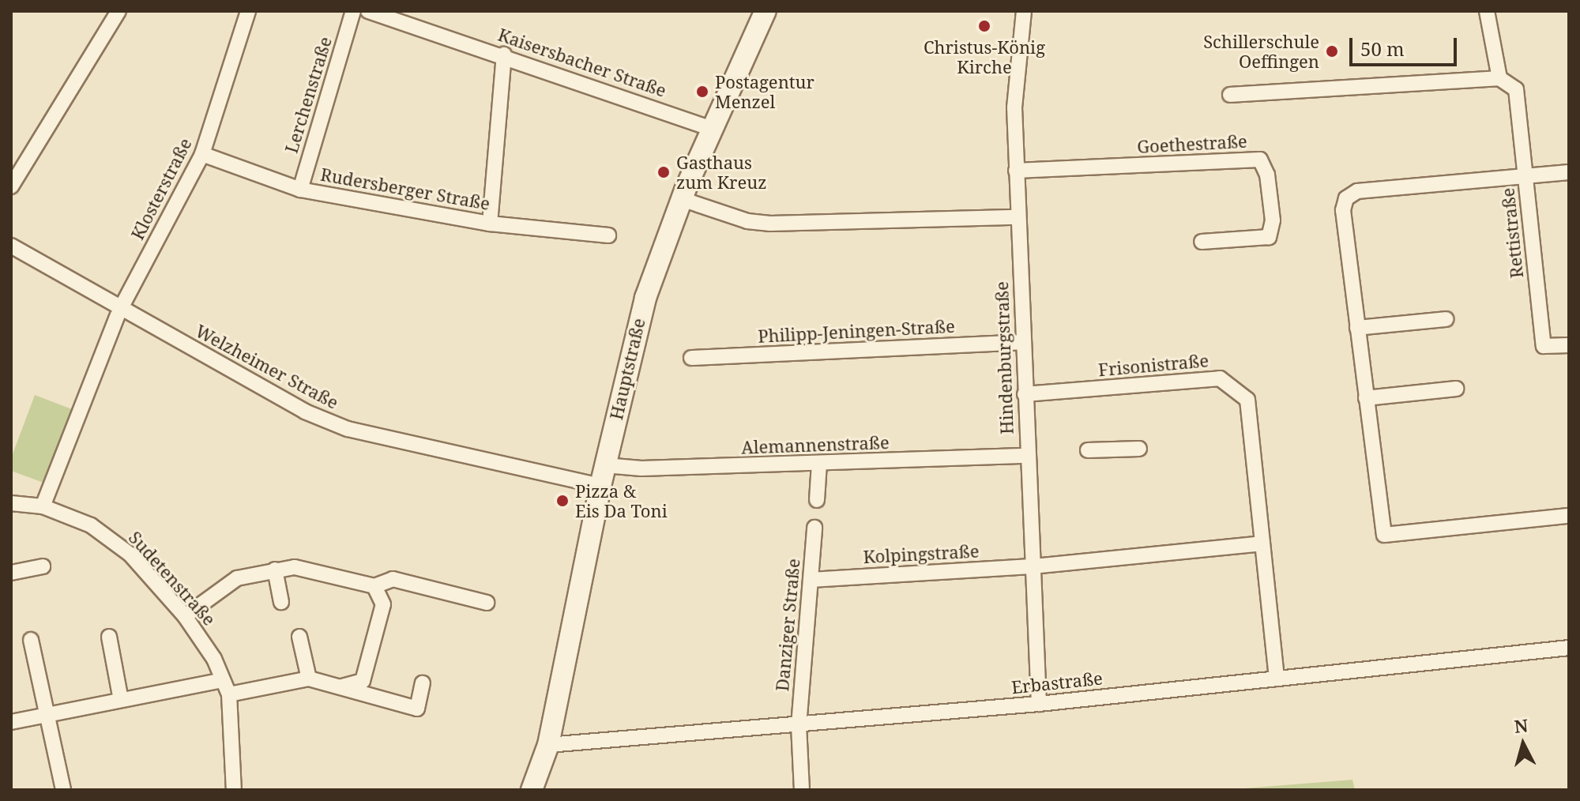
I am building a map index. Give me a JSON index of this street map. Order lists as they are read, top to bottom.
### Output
{
  "streets": {
    "street": [
      "Kaisersbacher Straße",
      "Lerchenstraße",
      "Goethestraße",
      "Klosterstraße",
      "Rudersberger Straße",
      "Rettistraße",
      "Philipp-Jeningen-Straße",
      "Hindenburgstraße",
      "Frisonistraße",
      "Welzheimer Straße",
      "Hauptstraße",
      "Alemannenstraße",
      "Kolpingstraße",
      "Sudetenstraße",
      "Danziger Straße",
      "Erbastraße"
    ]
  },
  "crossings": [
    ["Kaisersbacher Straße", "Hauptstraße"],
    ["Lerchenstraße", "Rudersberger Straße"],
    ["Goethestraße", "Hindenburgstraße"],
    ["Klosterstraße", "Rudersberger Straße"],
    ["Klosterstraße", "Welzheimer Straße"],
    ["Philipp-Jeningen-Straße", "Hindenburgstraße"],
    ["Hindenburgstraße", "Frisonistraße"],
    ["Hindenburgstraße", "Alemannenstraße"],
    ["Hindenburgstraße", "Kolpingstraße"],
    ["Hindenburgstraße", "Erbastraße"],
    ["Frisonistraße", "Erbastraße"],
    ["Welzheimer Straße", "Hauptstraße"],
    ["Welzheimer Straße", "Alemannenstraße"],
    ["Hauptstraße", "Alemannenstraße"],
    ["Hauptstraße", "Erbastraße"],
    ["Kolpingstraße", "Danziger Straße"],
    ["Danziger Straße", "Erbastraße"]
  ],
  "places": [
    "Christus-König Kirche",
    "Schillerschule Oeffingen",
    "Postagentur Menzel",
    "Gasthaus zum Kreuz",
    "Pizza & Eis Da Toni"
  ],
  "scale_bar": "50 m",
  "north": "top"
}
